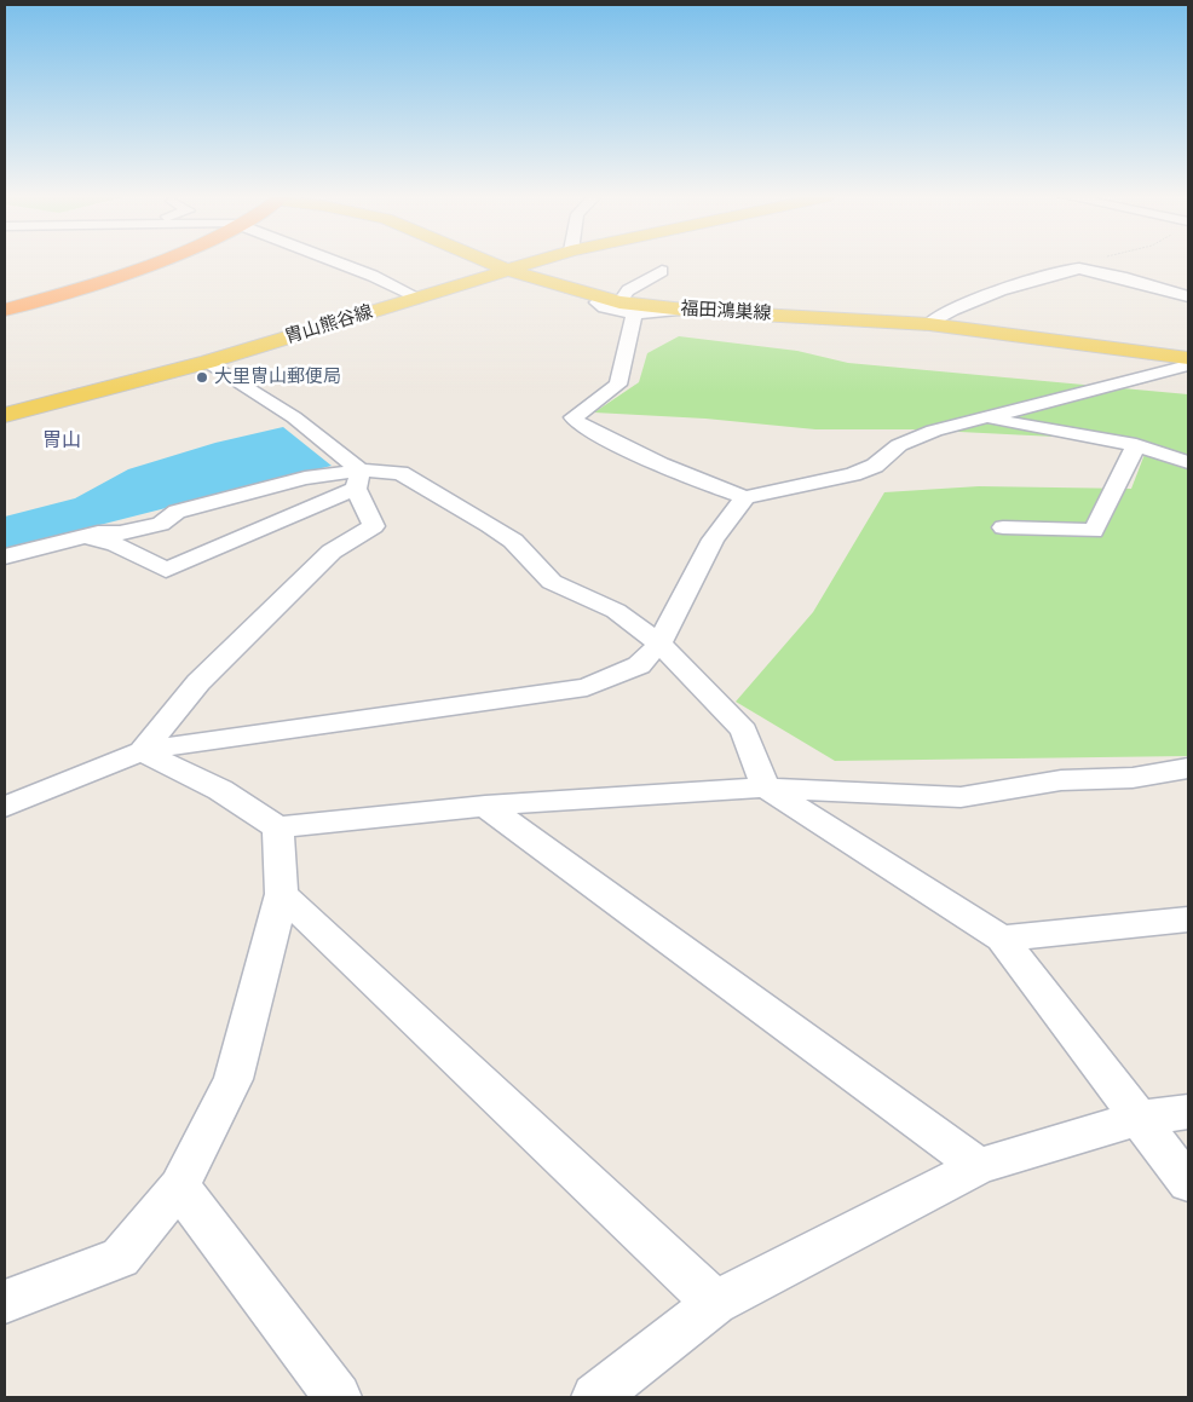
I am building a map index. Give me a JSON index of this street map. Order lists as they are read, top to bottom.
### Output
{
  "streets": {
    "main road": ["福田鴻巣線", "胄山熊谷線"]
  },
  "crossings": [
    ["福田鴻巣線", "胄山熊谷線"]
  ],
  "districts": ["冑山"],
  "places": ["大里冑山郵便局"]
}
